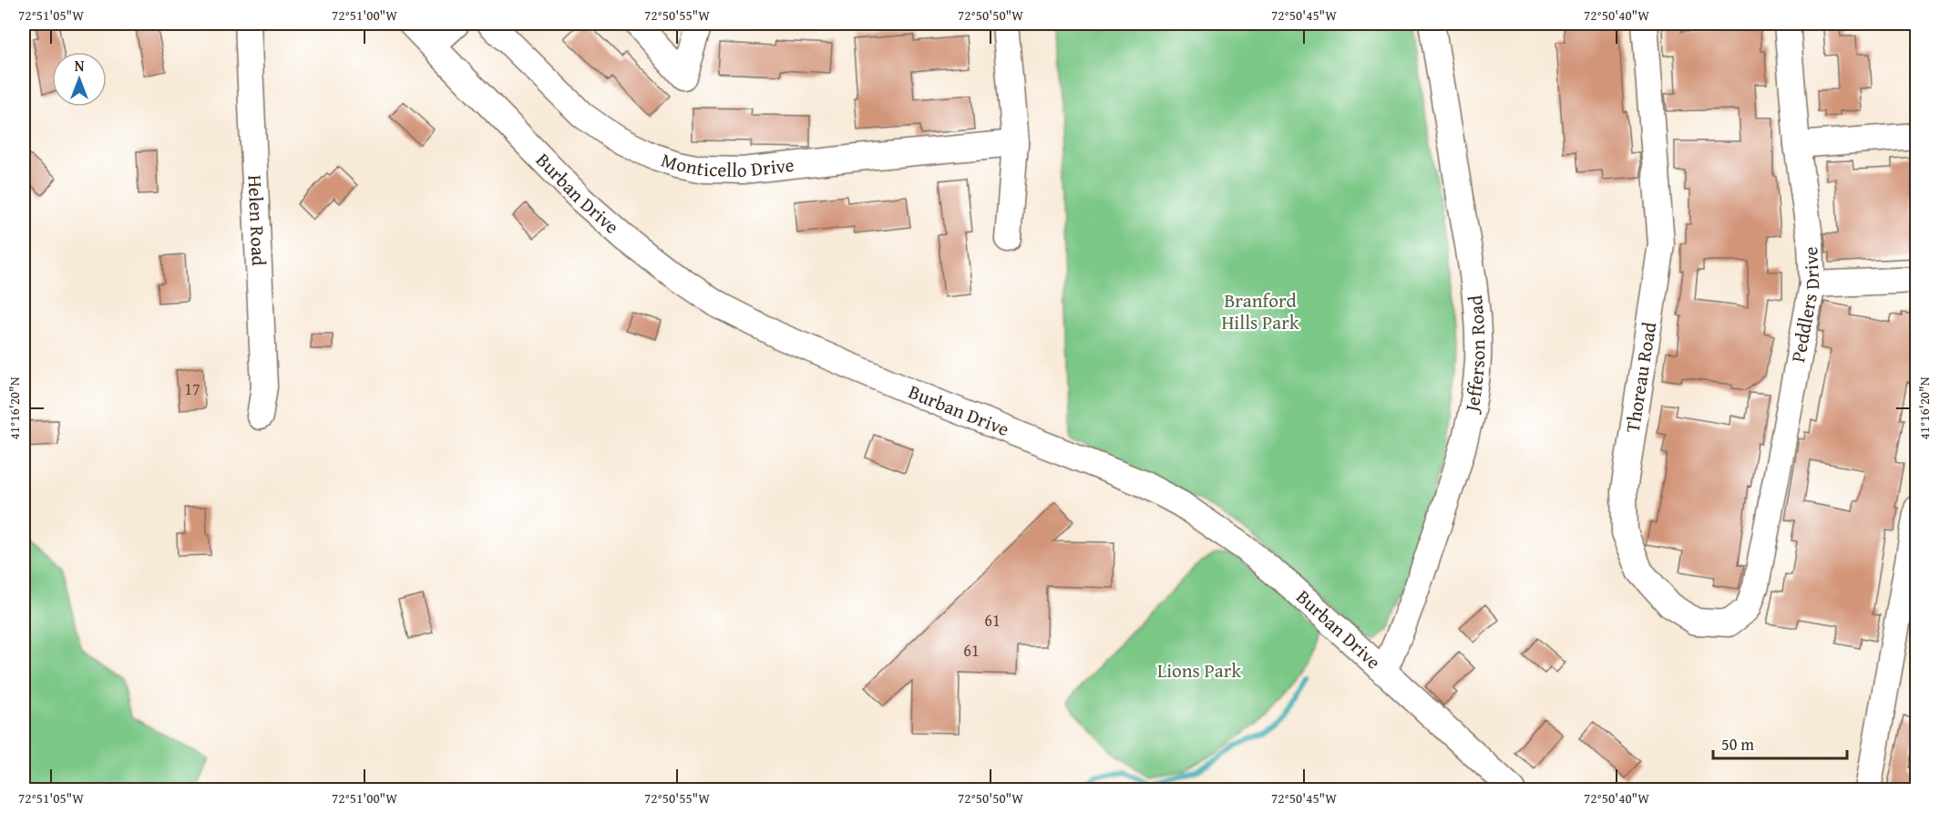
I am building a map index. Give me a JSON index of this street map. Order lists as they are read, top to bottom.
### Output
{
  "streets": {
    "street": [
      "Monticello Drive",
      "Burban Drive",
      "Helen Road",
      "Peddlers Drive",
      "Jefferson Road",
      "Thoreau Road"
    ]
  },
  "crossings": [
    ["Burban Drive", "Jefferson Road"],
    ["Peddlers Drive", "Thoreau Road"]
  ],
  "parks": ["Branford Hills Park", "Lions Park"],
  "house_numbers": ["17", "61", "61"],
  "scale_bar": "50 m",
  "north": "top",
  "coordinates": [
    "72°51'05\"W",
    "72°51'00\"W",
    "72°50'55\"W",
    "72°50'50\"W",
    "72°50'45\"W",
    "72°50'40\"W",
    "41°16'20\"N"
  ]
}
